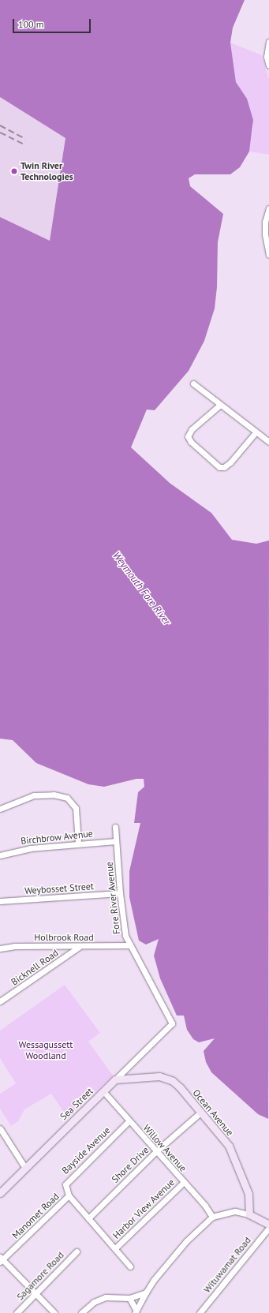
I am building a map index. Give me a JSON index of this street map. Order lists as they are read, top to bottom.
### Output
{
  "streets": {
    "street": [
      "Birchbrow Avenue",
      "Weybosset Street",
      "Fore River Avenue",
      "Holbrook Road",
      "Bicknell Road",
      "Sea Street",
      "Ocean Avenue",
      "Willow Avenue",
      "Bayside Avenue",
      "Shore Drive",
      "Harbor View Avenue",
      "Manomet Road",
      "Wituwamat Road",
      "Sagamore Road"
    ]
  },
  "crossings": [
    ["Birchbrow Avenue", "Fore River Avenue"],
    ["Weybosset Street", "Fore River Avenue"],
    ["Fore River Avenue", "Holbrook Road"],
    ["Fore River Avenue", "Sea Street"],
    ["Holbrook Road", "Bicknell Road"],
    ["Sea Street", "Ocean Avenue"],
    ["Sea Street", "Willow Avenue"],
    ["Ocean Avenue", "Shore Drive"],
    ["Willow Avenue", "Bayside Avenue"],
    ["Willow Avenue", "Shore Drive"],
    ["Willow Avenue", "Harbor View Avenue"],
    ["Bayside Avenue", "Manomet Road"]
  ],
  "water": ["Weymouth Fore River"],
  "parks": ["Wessagussett Woodland"],
  "places": ["Twin River Technologies"],
  "scale_bar": "100 m"
}
